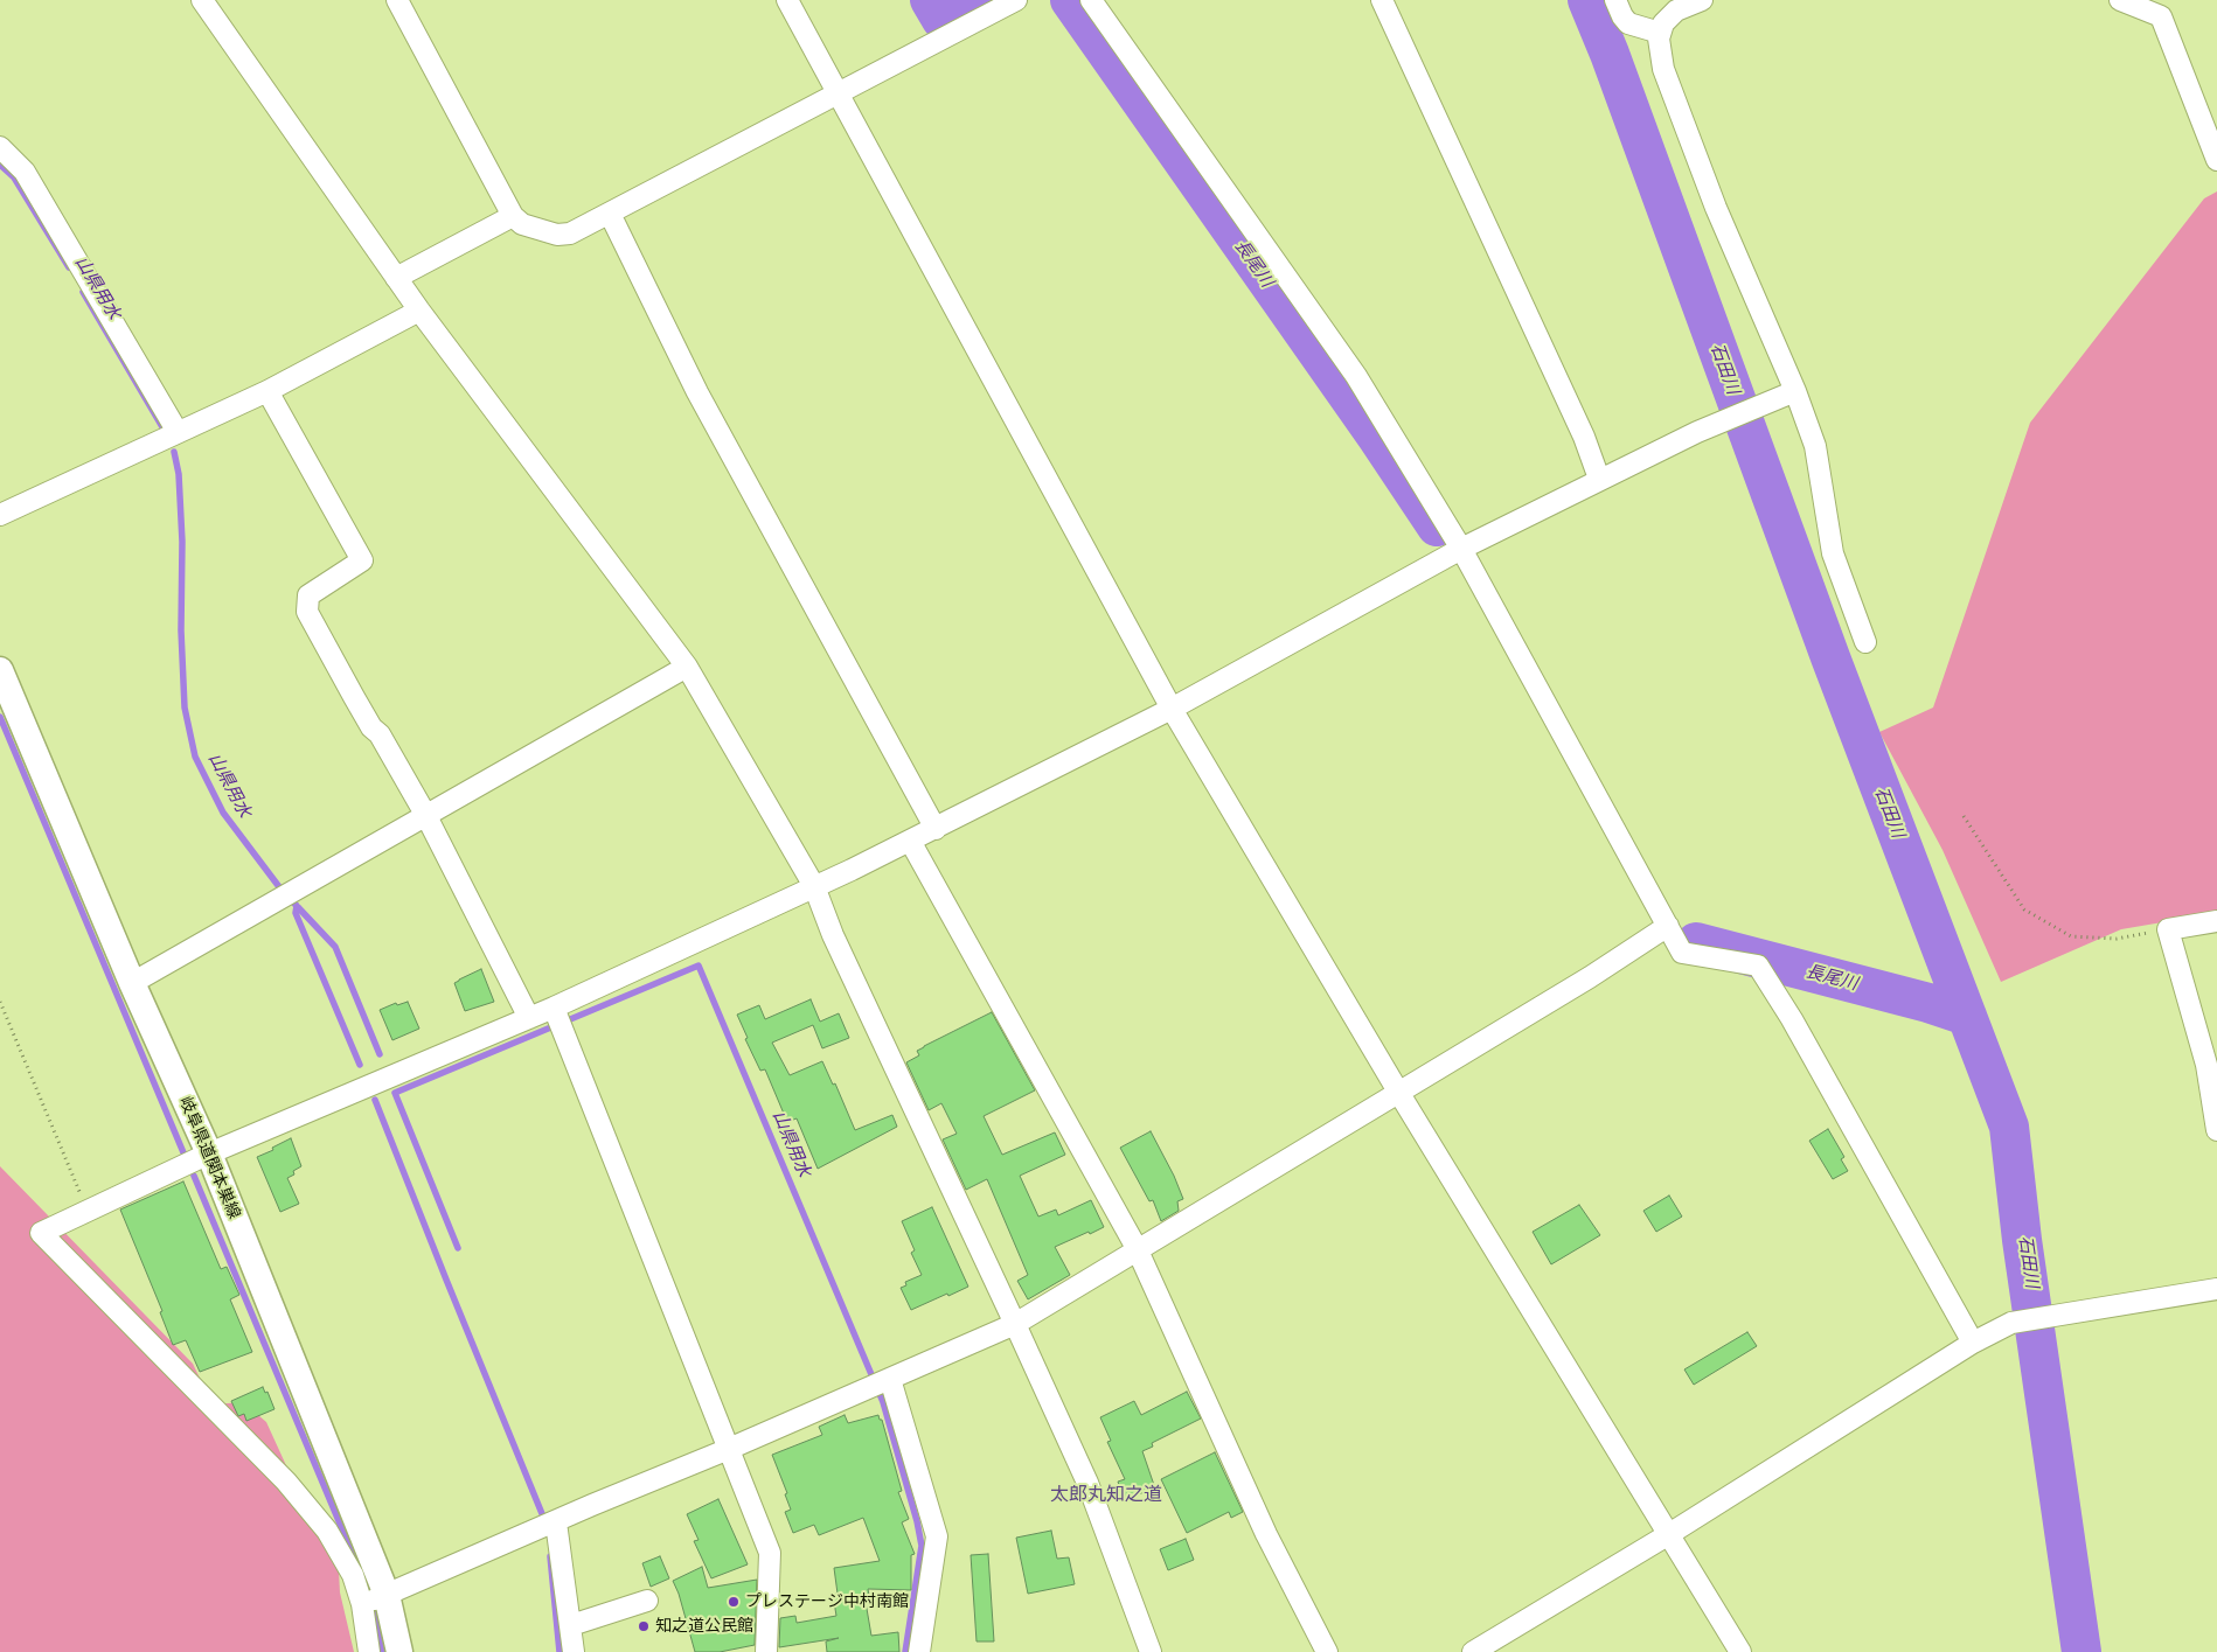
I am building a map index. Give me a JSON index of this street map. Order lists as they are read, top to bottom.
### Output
{
  "streets": {
    "main road": ["岐阜県道関本巣線"]
  },
  "districts": ["太郎丸知之道"],
  "water": ["長尾川", "山県用水", "石田川"],
  "places": ["プレステージ中村南館", "知之道公民館"]
}
